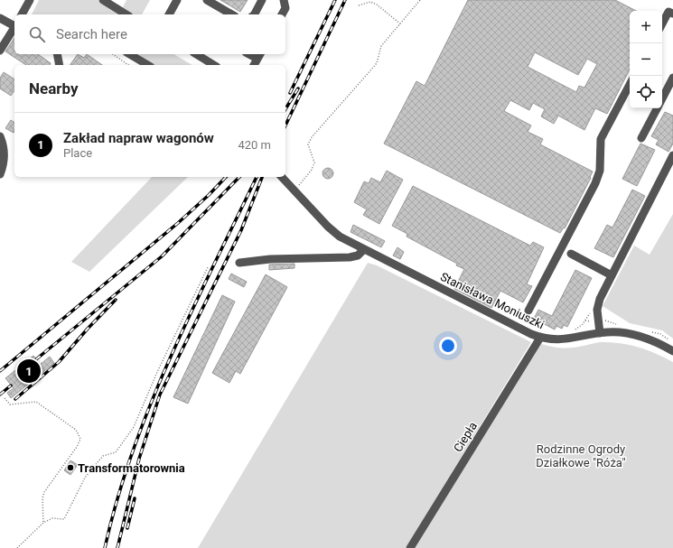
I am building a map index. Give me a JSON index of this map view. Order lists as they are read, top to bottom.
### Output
{
  "streets": {
    "street": ["Stanisława Moniuszki", "Ciepła"]
  },
  "crossings": [
    ["Stanisława Moniuszki", "Ciepła"]
  ],
  "parks": ["Rodzinne Ogrody Działkowe \"Róża\""],
  "places": ["Transformatorownia"],
  "page": {
    "map_buttons": ["+", "−"],
    "search": "Search here",
    "heading": "Nearby",
    "list": [
      {
        "mark": "1",
        "name": "Zakład napraw wagonów",
        "note": "Place",
        "value": "420 m"
      }
    ],
    "pins": "1"
  }
}
